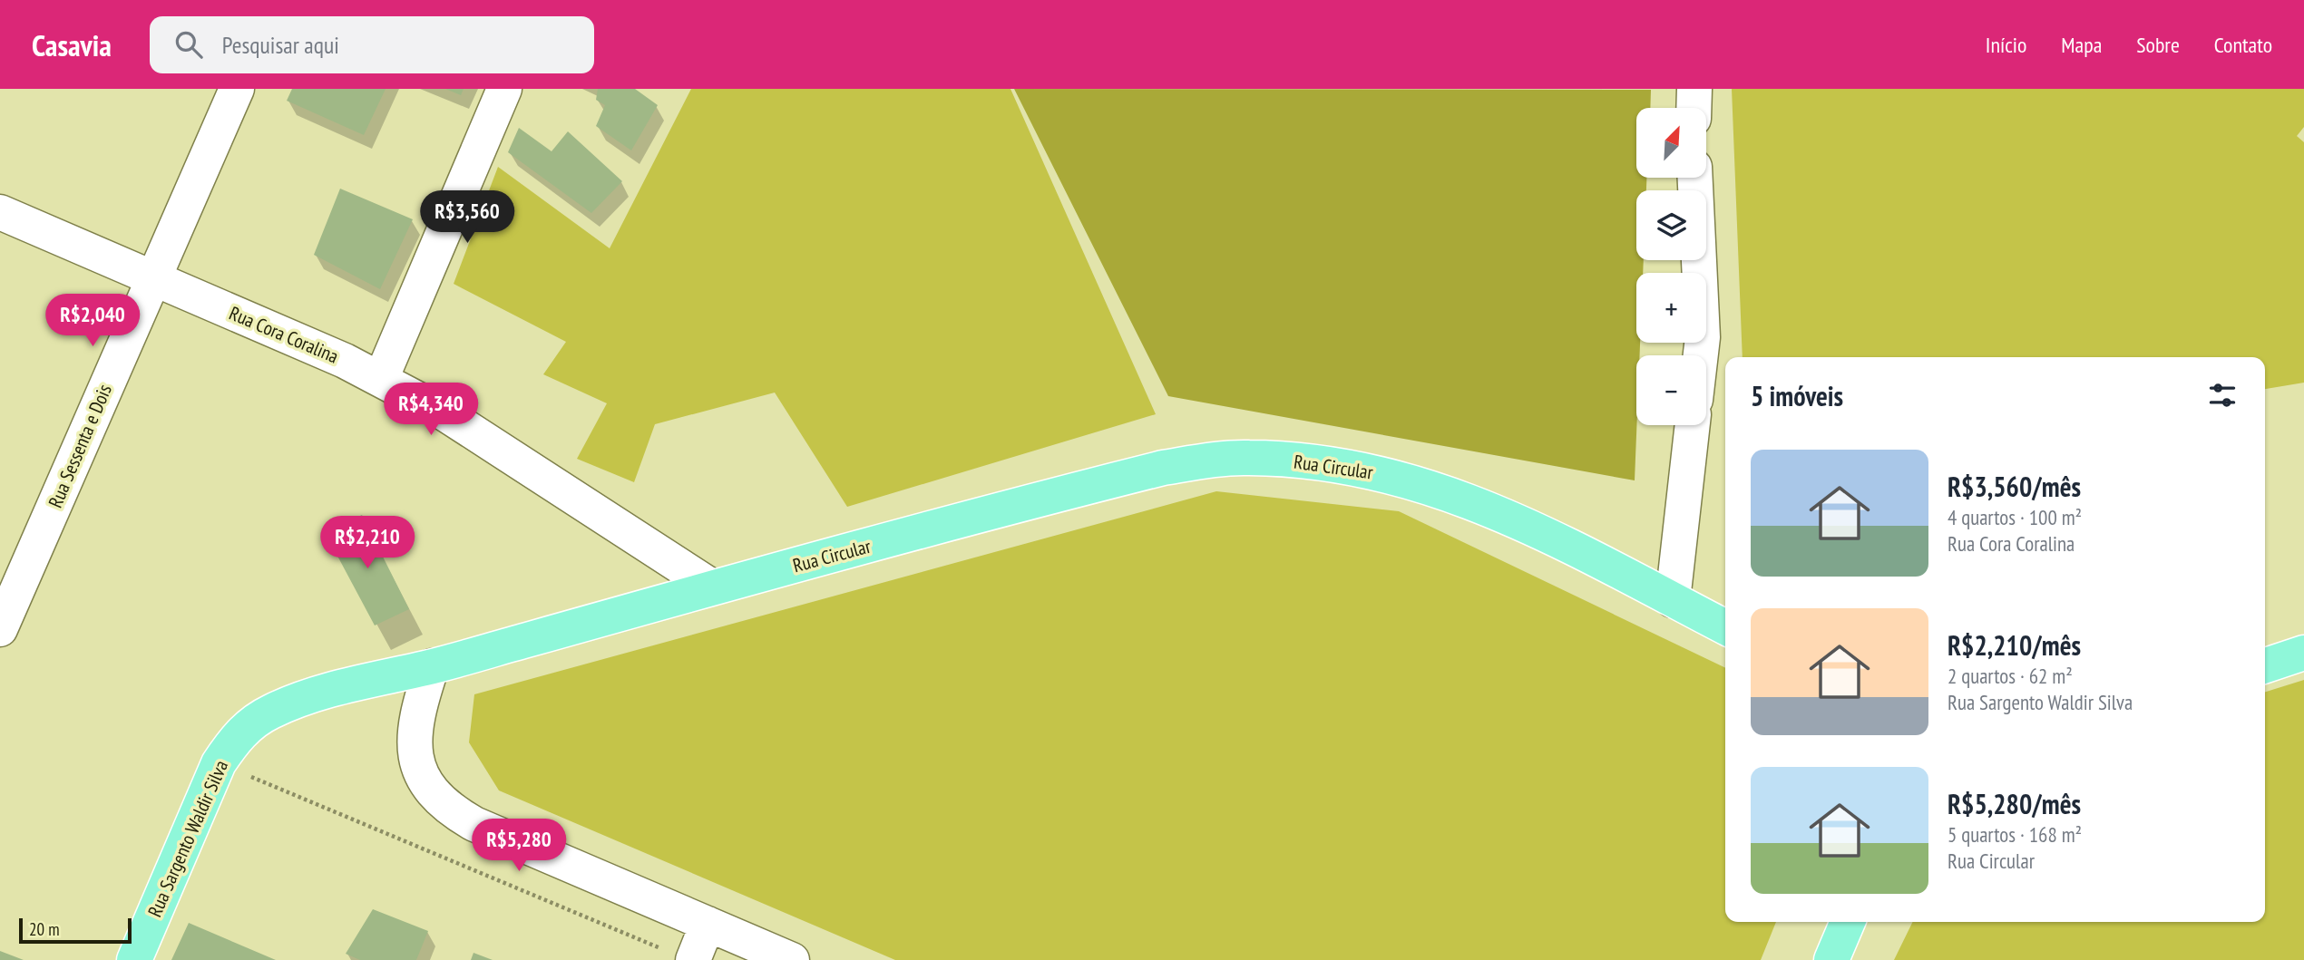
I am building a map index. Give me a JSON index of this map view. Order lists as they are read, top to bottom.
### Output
{
  "streets": {
    "main road": ["Rua Circular", "Rua Sargento Waldir Silva"],
    "street": ["Rua Cora Coralina", "Rua Sessenta e Dois"]
  },
  "crossings": [
    ["Rua Cora Coralina", "Rua Sessenta e Dois"],
    ["Rua Cora Coralina", "Rua Circular"],
    ["Rua Circular", "Rua Sargento Waldir Silva"]
  ],
  "scale_bar": "20 m",
  "north": "top right",
  "page": {
    "header": "Casavia",
    "search": "Pesquisar aqui",
    "nav": [
      "Início",
      "Mapa",
      "Sobre",
      "Contato"
    ],
    "map_buttons": ["+", "−"],
    "price": [
      "R$3,560",
      "R$2,040",
      "R$4,340",
      "R$2,210",
      "R$5,280"
    ],
    "heading": "5 imóveis",
    "list": [
      {
        "name": "R$3,560/mês",
        "note": "4 quartos · 100 m² · Rua Cora Coralina"
      },
      {
        "name": "R$2,210/mês",
        "note": "2 quartos · 62 m² · Rua Sargento Waldir Silva"
      },
      {
        "name": "R$5,280/mês",
        "note": "5 quartos · 168 m² · Rua Circular"
      }
    ],
    "scale": "20 m"
  }
}
